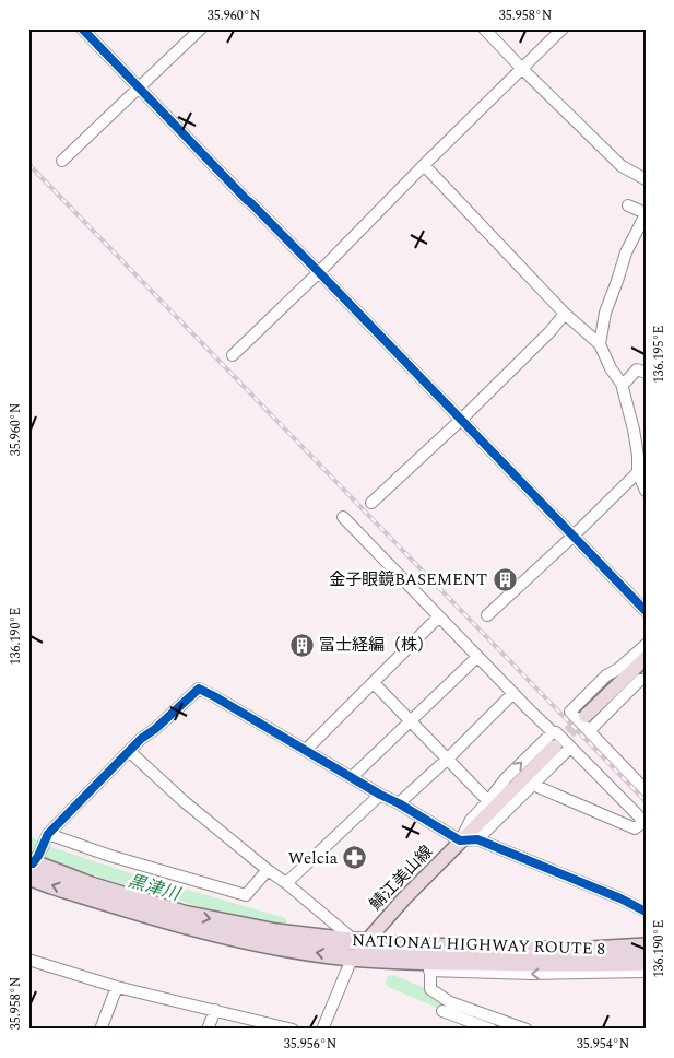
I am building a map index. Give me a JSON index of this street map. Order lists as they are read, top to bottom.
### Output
{
  "streets": {
    "highway": ["NATIONAL HIGHWAY ROUTE 8"],
    "main road": ["鯖江美山線"]
  },
  "crossings": [
    ["鯖江美山線", "NATIONAL HIGHWAY ROUTE 8"]
  ],
  "water": ["黒津川"],
  "places": {
    "building": ["金子眼鏡BASEMENT", "冨士経編（株）"],
    "pharmacy": ["Welcia"]
  },
  "coordinates": [
    "35.960°N",
    "35.958°N",
    "136.195°E",
    "136.190°E",
    "35.956°N",
    "35.954°N"
  ]
}
